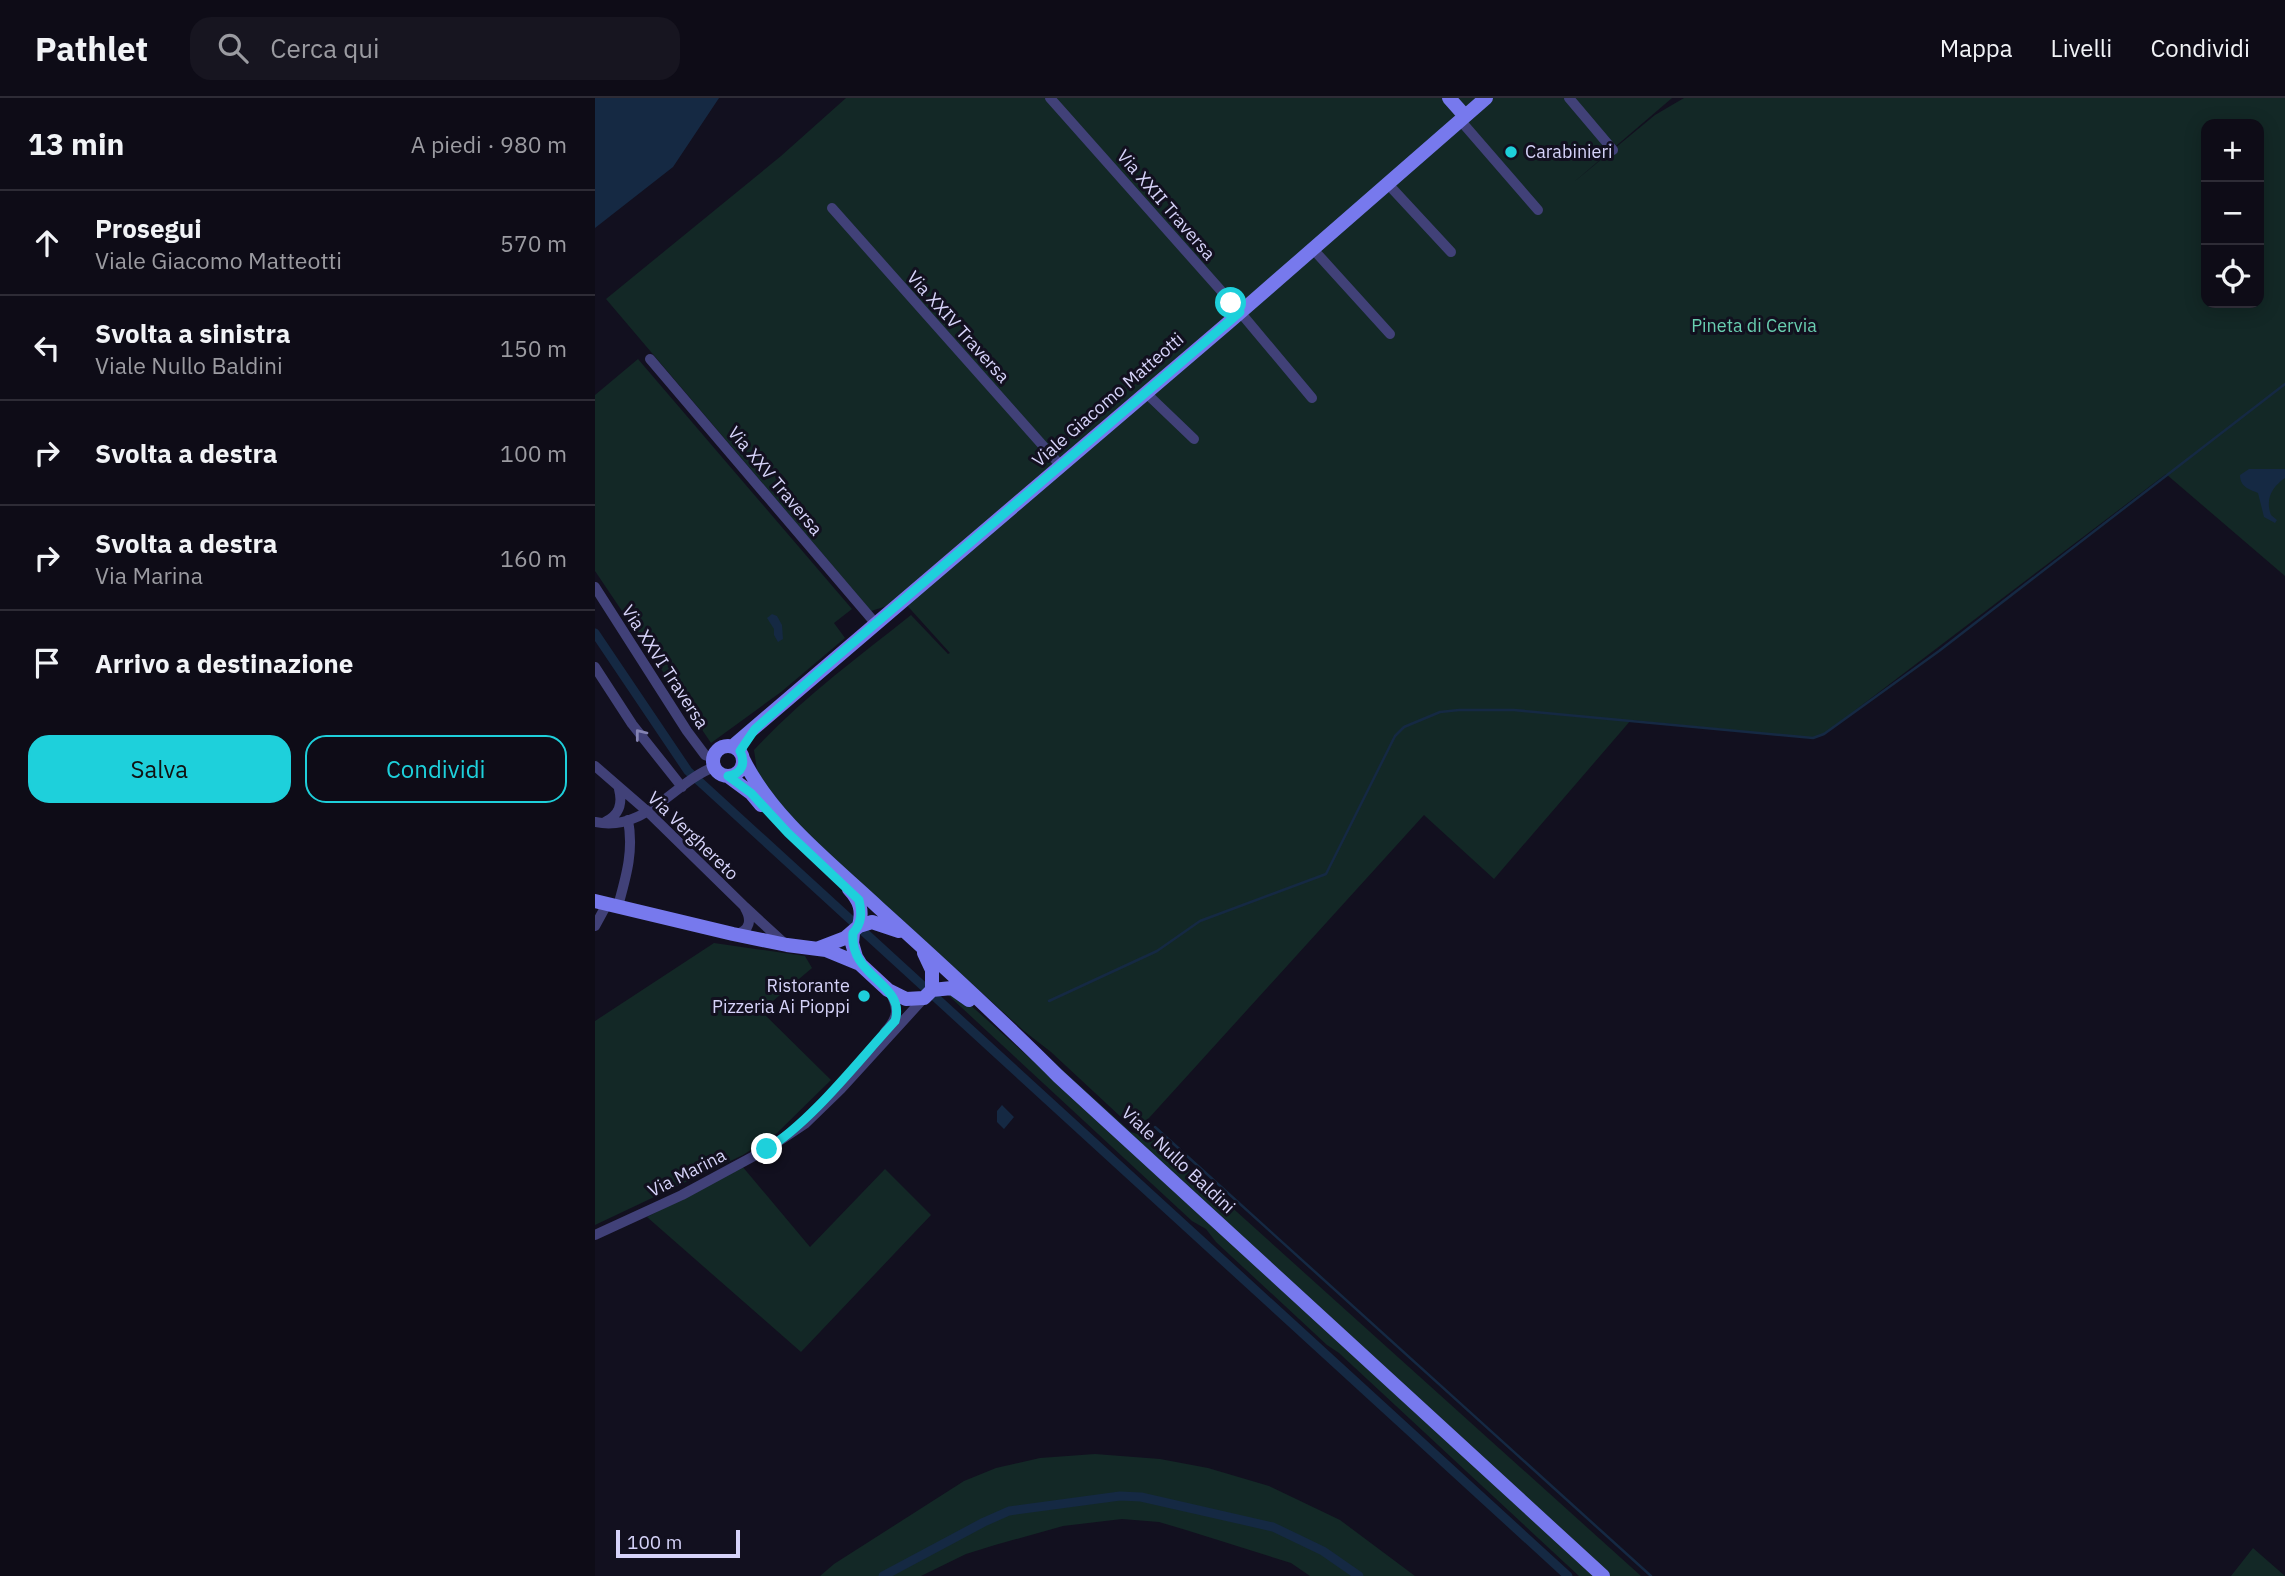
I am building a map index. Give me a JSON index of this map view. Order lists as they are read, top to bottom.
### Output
{
  "streets": {
    "street": [
      "Via XXII Traversa",
      "Via XXIV Traversa",
      "Viale Giacomo Matteotti",
      "Via XXV Traversa",
      "Via XXVI Traversa",
      "Via Verghereto",
      "Viale Nullo Baldini",
      "Via Marina"
    ]
  },
  "crossings": [
    ["Via XXII Traversa", "Viale Giacomo Matteotti"],
    ["Via XXIV Traversa", "Viale Giacomo Matteotti"],
    ["Viale Giacomo Matteotti", "Via XXV Traversa"],
    ["Viale Giacomo Matteotti", "Via XXVI Traversa"],
    ["Viale Giacomo Matteotti", "Viale Nullo Baldini"],
    ["Via XXVI Traversa", "Viale Nullo Baldini"]
  ],
  "parks": ["Pineta di Cervia"],
  "places": ["Carabinieri", "Ristorante Pizzeria Ai Pioppi"],
  "scale_bar": "100 m",
  "page": {
    "header": "Pathlet",
    "search": "Cerca qui",
    "nav": ["Mappa", "Livelli", "Condividi"],
    "heading": ["13 min", "A piedi · 980 m"],
    "map_buttons": ["+", "−"],
    "list": [
      ["Prosegui", "Viale Giacomo Matteotti", "570 m"],
      ["Svolta a sinistra", "Viale Nullo Baldini", "150 m"],
      ["Svolta a destra", "100 m"],
      ["Svolta a destra", "Via Marina", "160 m"],
      "Arrivo a destinazione"
    ],
    "buttons": ["Salva", "Condividi"],
    "scale": "100 m"
  }
}
